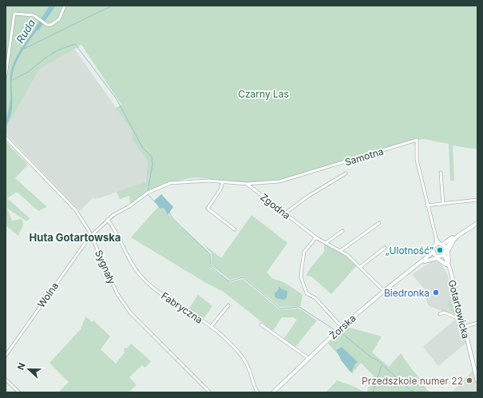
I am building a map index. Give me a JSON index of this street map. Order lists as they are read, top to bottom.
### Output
{
  "streets": {
    "main road": ["Gotartowicka", "Żorska"],
    "street": [
      "Samotna",
      "Zgodna",
      "Sygnały",
      "Wolna",
      "Fabryczna"
    ]
  },
  "crossings": [
    ["Samotna", "Zgodna"],
    ["Samotna", "Gotartowicka"],
    ["Samotna", "Żorska"],
    ["Zgodna", "Żorska"],
    ["Sygnały", "Wolna"],
    ["Gotartowicka", "Żorska"]
  ],
  "districts": ["Huta Gotartowska"],
  "water": ["Ruda"],
  "parks": ["Czarny Las"],
  "places": ["„Ulotność”", "Biedronka", "Przedszkole numer 22"],
  "north": "left"
}
